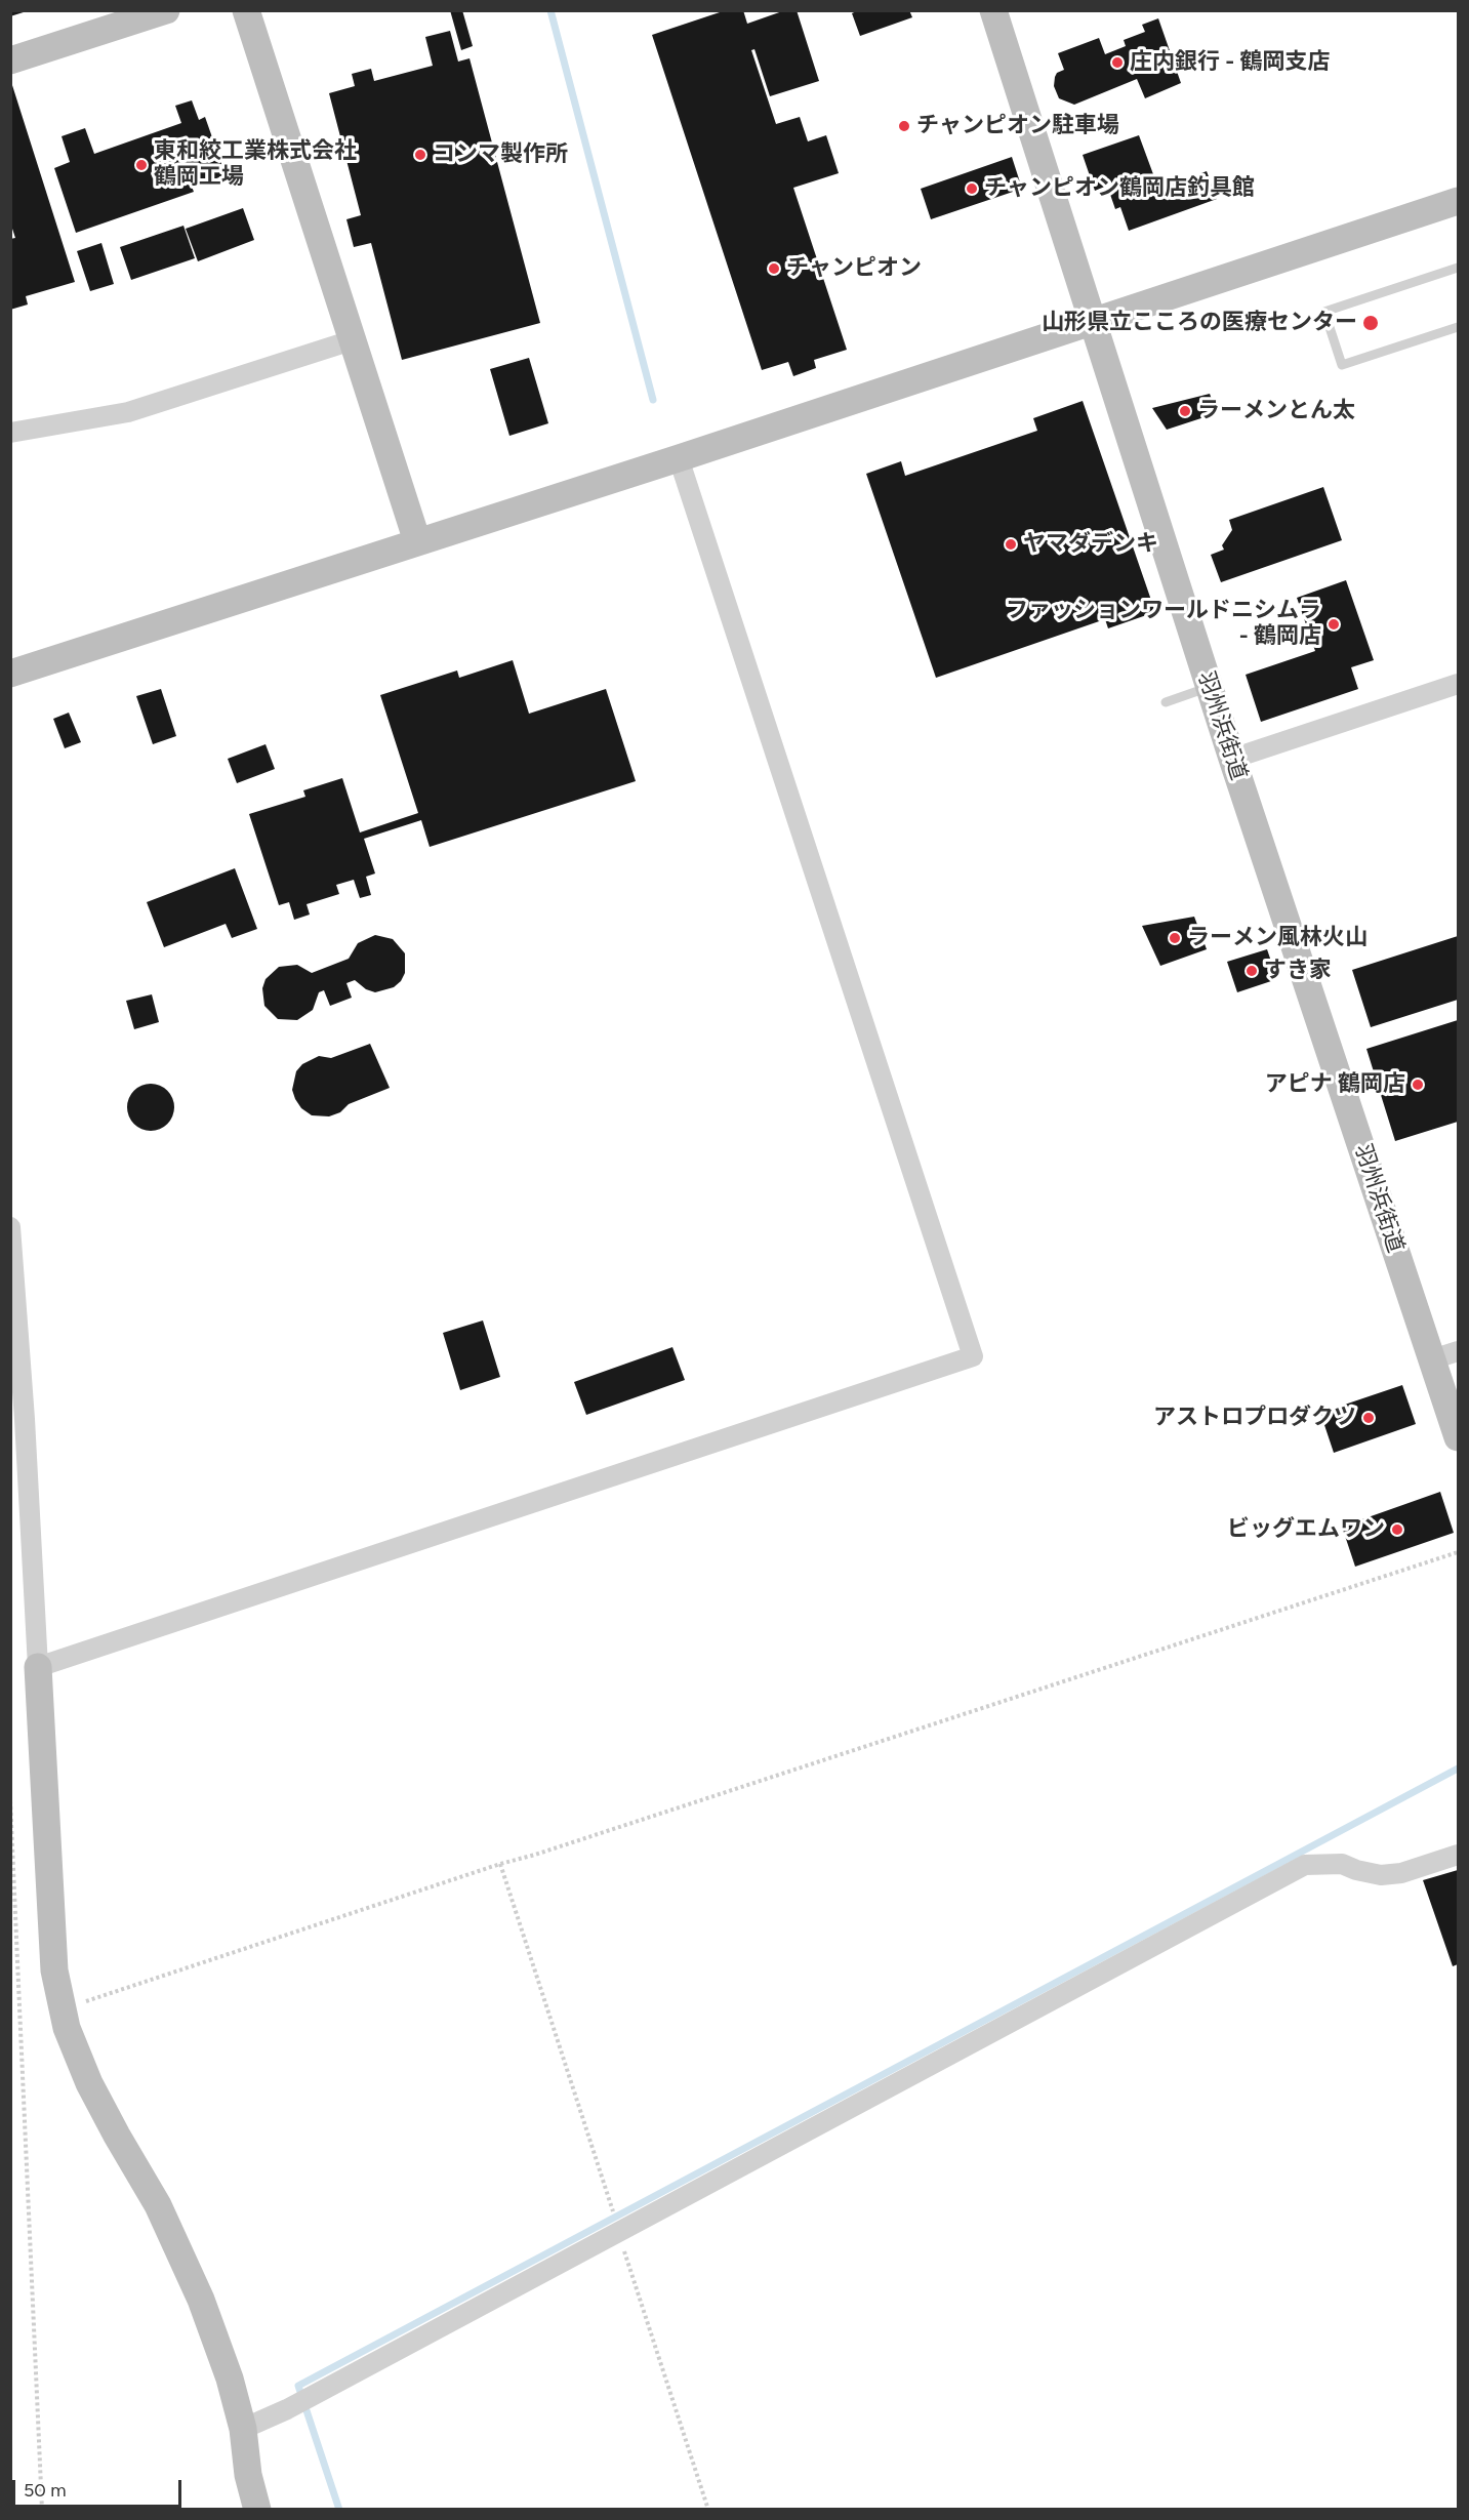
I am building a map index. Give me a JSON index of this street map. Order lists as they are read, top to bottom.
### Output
{
  "streets": {
    "street": ["羽州浜街道"]
  },
  "places": [
    "庄内銀行 - 鶴岡支店",
    "チャンピオン駐車場",
    "コンマ製作所",
    "東和絞工業株式会社 鶴岡工場",
    "チャンピオン鶴岡店釣具館",
    "チャンピオン",
    "山形県立こころの医療センター",
    "ラーメンとん太",
    "ヤマダデンキ",
    "ファッションワールドニシムラ - 鶴岡店",
    "ラーメン風林火山",
    "すき家",
    "アピナ 鶴岡店",
    "アストロプロダクツ",
    "ビッグエムワン"
  ],
  "scale_bar": "50 m"
}
